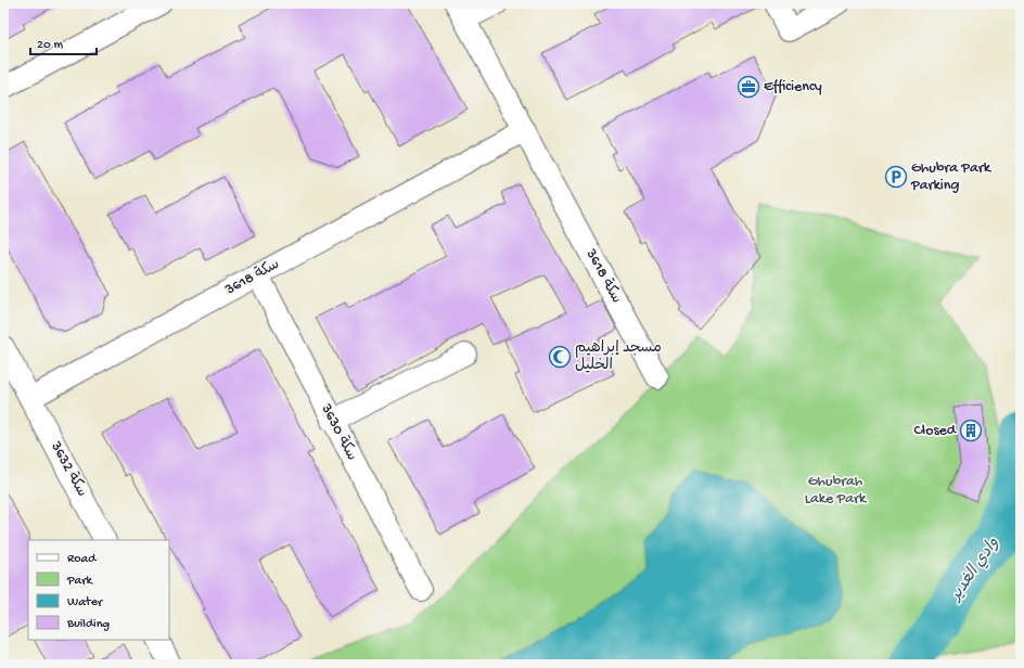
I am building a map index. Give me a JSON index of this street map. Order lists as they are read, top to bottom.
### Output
{
  "streets": {
    "street": ["سكة 3618", "سكة 3630", "سكة 3632"]
  },
  "crossings": [
    ["سكة 3618", "سكة 3630"],
    ["سكة 3618", "سكة 3632"]
  ],
  "water": ["وادي الغدير"],
  "parks": ["Ghubrah Lake Park"],
  "places": {
    "office": ["Efficiency"],
    "parking": ["Ghubra Park Parking"],
    "mosque": ["مسجد إبراهيم الخليل"],
    "building": ["Closed"]
  },
  "legend": [
    "Road",
    "Park",
    "Water",
    "Building"
  ],
  "scale_bar": "20 m"
}
